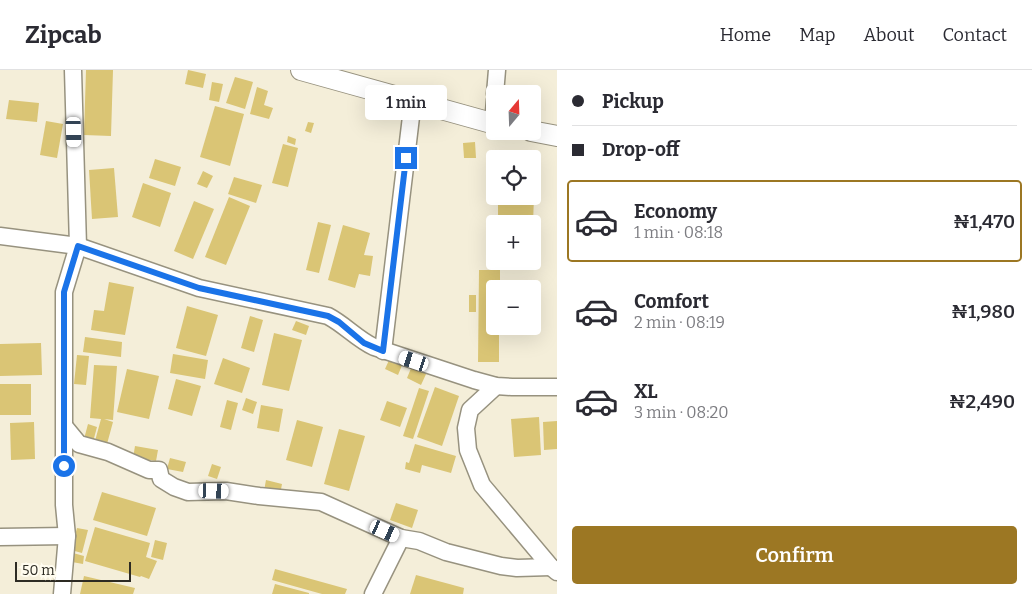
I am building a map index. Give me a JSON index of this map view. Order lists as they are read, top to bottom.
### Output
{
  "scale_bar": "50 m",
  "north": "top",
  "page": {
    "header": "Zipcab",
    "nav": [
      "Home",
      "Map",
      "About",
      "Contact"
    ],
    "banner": ["Pickup", "Drop-off"],
    "map_buttons": ["+", "−"],
    "bubble": "1 min",
    "list": [
      {
        "name": "Economy",
        "note": "1 min · 08:18",
        "value": "₦1,470"
      },
      {
        "name": "Comfort",
        "note": "2 min · 08:19",
        "value": "₦1,980"
      },
      {
        "name": "XL",
        "note": "3 min · 08:20",
        "value": "₦2,490"
      }
    ],
    "buttons": "Confirm",
    "scale": "50 m"
  }
}
